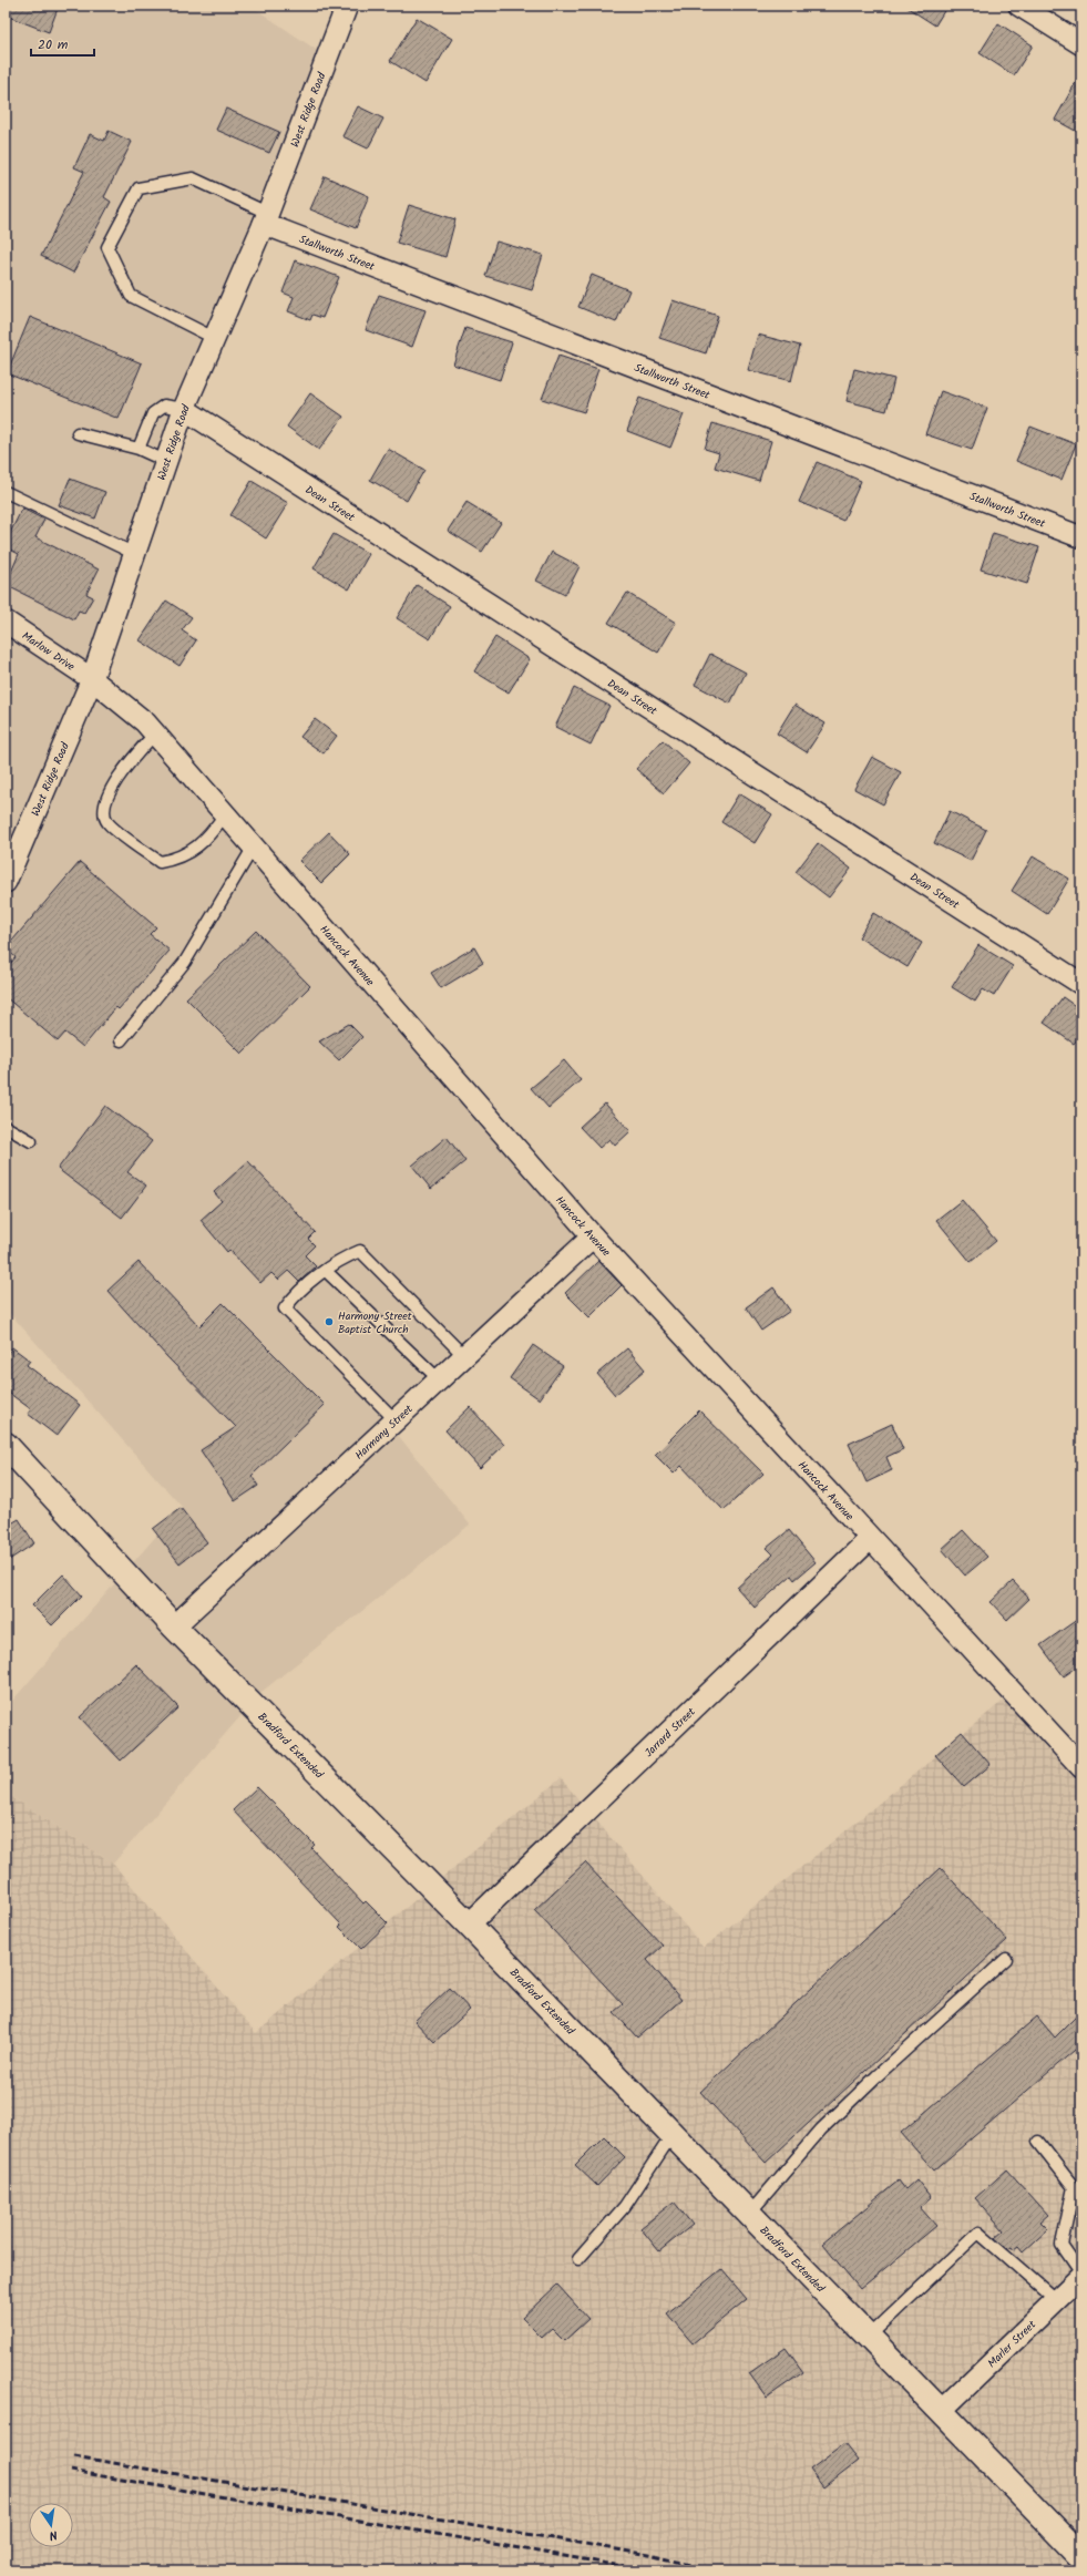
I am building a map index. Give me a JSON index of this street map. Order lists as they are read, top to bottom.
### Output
{
  "streets": {
    "street": [
      "West Ridge Road",
      "Stallworth Street",
      "Dean Street",
      "Marlow Drive",
      "Hancock Avenue",
      "Harmony Street",
      "Jarrard Street",
      "Bradford Extended",
      "Marler Street"
    ]
  },
  "crossings": [
    ["West Ridge Road", "Stallworth Street"],
    ["West Ridge Road", "Dean Street"],
    ["West Ridge Road", "Marlow Drive"],
    ["West Ridge Road", "Hancock Avenue"],
    ["Marlow Drive", "Hancock Avenue"],
    ["Hancock Avenue", "Harmony Street"],
    ["Hancock Avenue", "Jarrard Street"],
    ["Harmony Street", "Bradford Extended"],
    ["Jarrard Street", "Bradford Extended"],
    ["Bradford Extended", "Marler Street"]
  ],
  "places": ["Harmony Street Baptist Church"],
  "scale_bar": "20 m",
  "north": "bottom"
}
